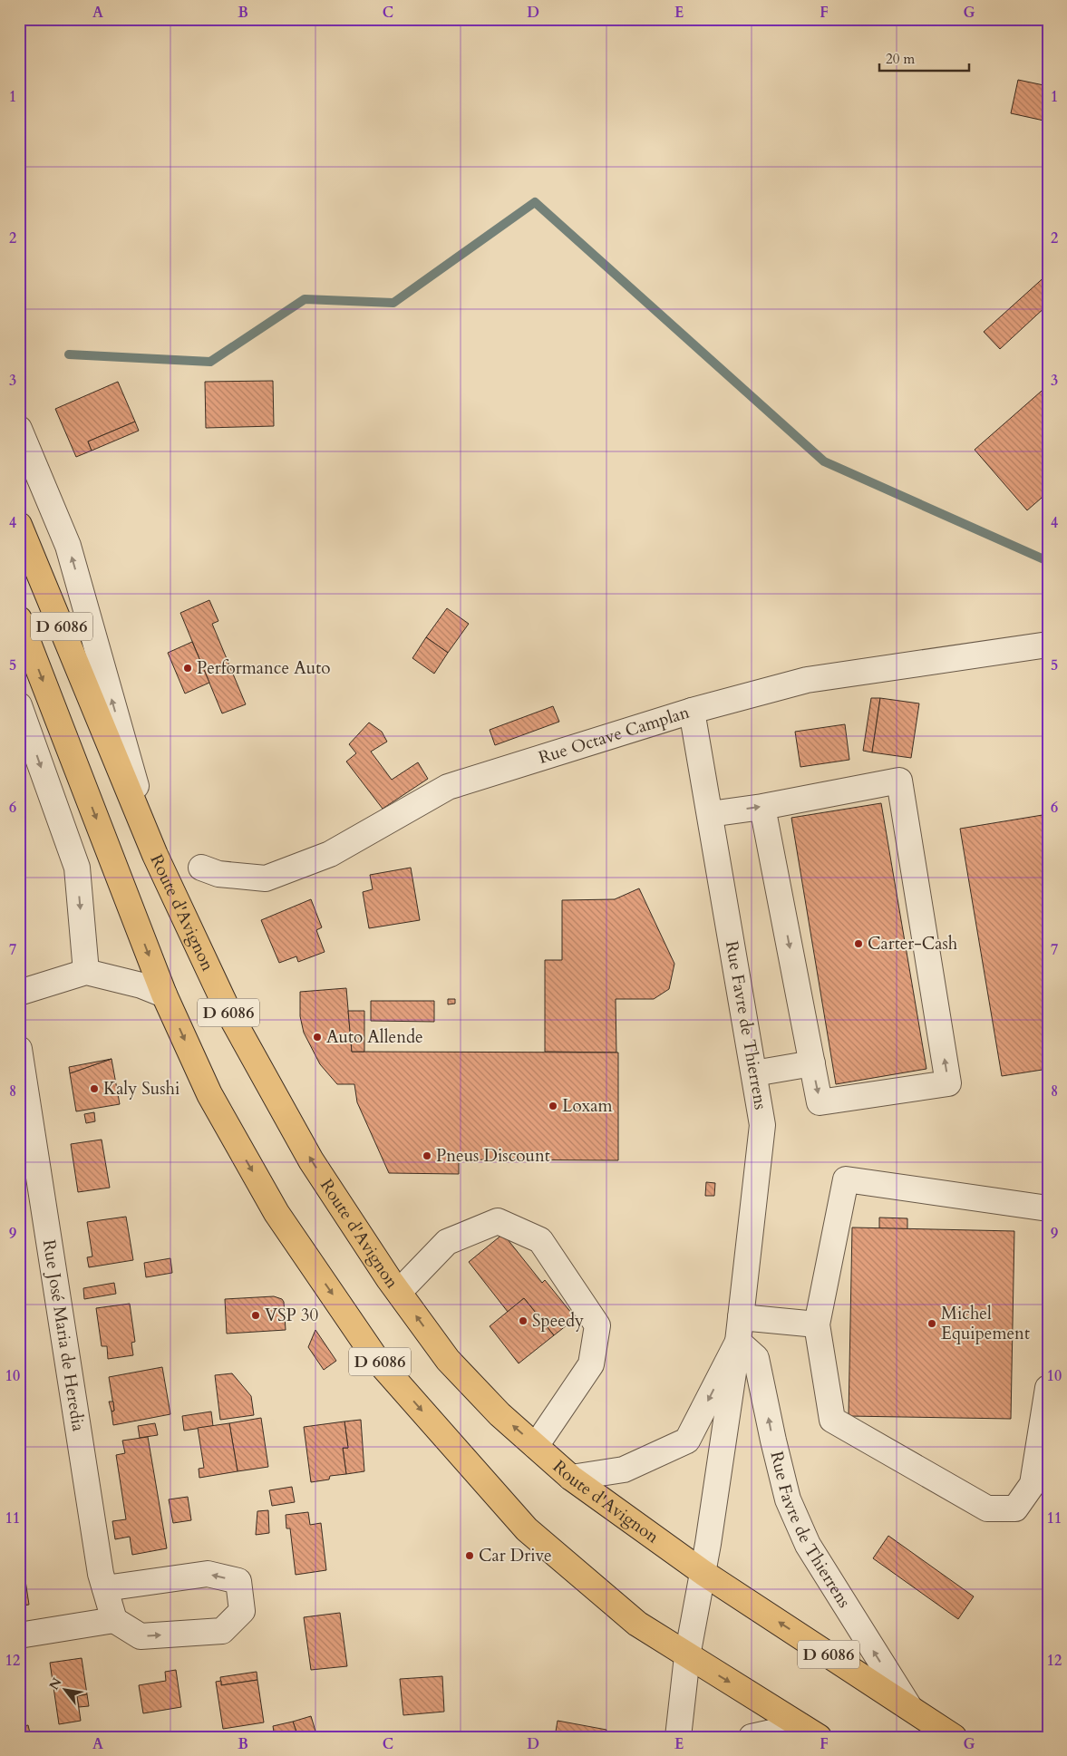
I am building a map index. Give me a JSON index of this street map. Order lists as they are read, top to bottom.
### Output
{
  "streets": {
    "main road": ["D 6086", "Route d'Avignon"],
    "street": ["Rue Octave Camplan", "Rue Favre de Thierrens", "Rue José Maria de Heredia"]
  },
  "crossings": [
    ["D 6086", "Rue Favre de Thierrens"],
    ["Rue Octave Camplan", "Rue Favre de Thierrens"],
    ["Route d'Avignon", "Rue Favre de Thierrens"]
  ],
  "places": [
    "Performance Auto",
    "Carter-Cash",
    "Auto Allende",
    "Kaly Sushi",
    "Loxam",
    "Pneus Discount",
    "VSP 30",
    "Speedy",
    "Michel Equipement",
    "Car Drive"
  ],
  "scale_bar": "20 m",
  "north": "top left",
  "grid": {
    "columns": [
      "A",
      "B",
      "C",
      "D",
      "E",
      "F",
      "G"
    ],
    "rows": [
      "1",
      "2",
      "3",
      "4",
      "5",
      "6",
      "7",
      "8",
      "9",
      "10",
      "11",
      "12"
    ]
  }
}
